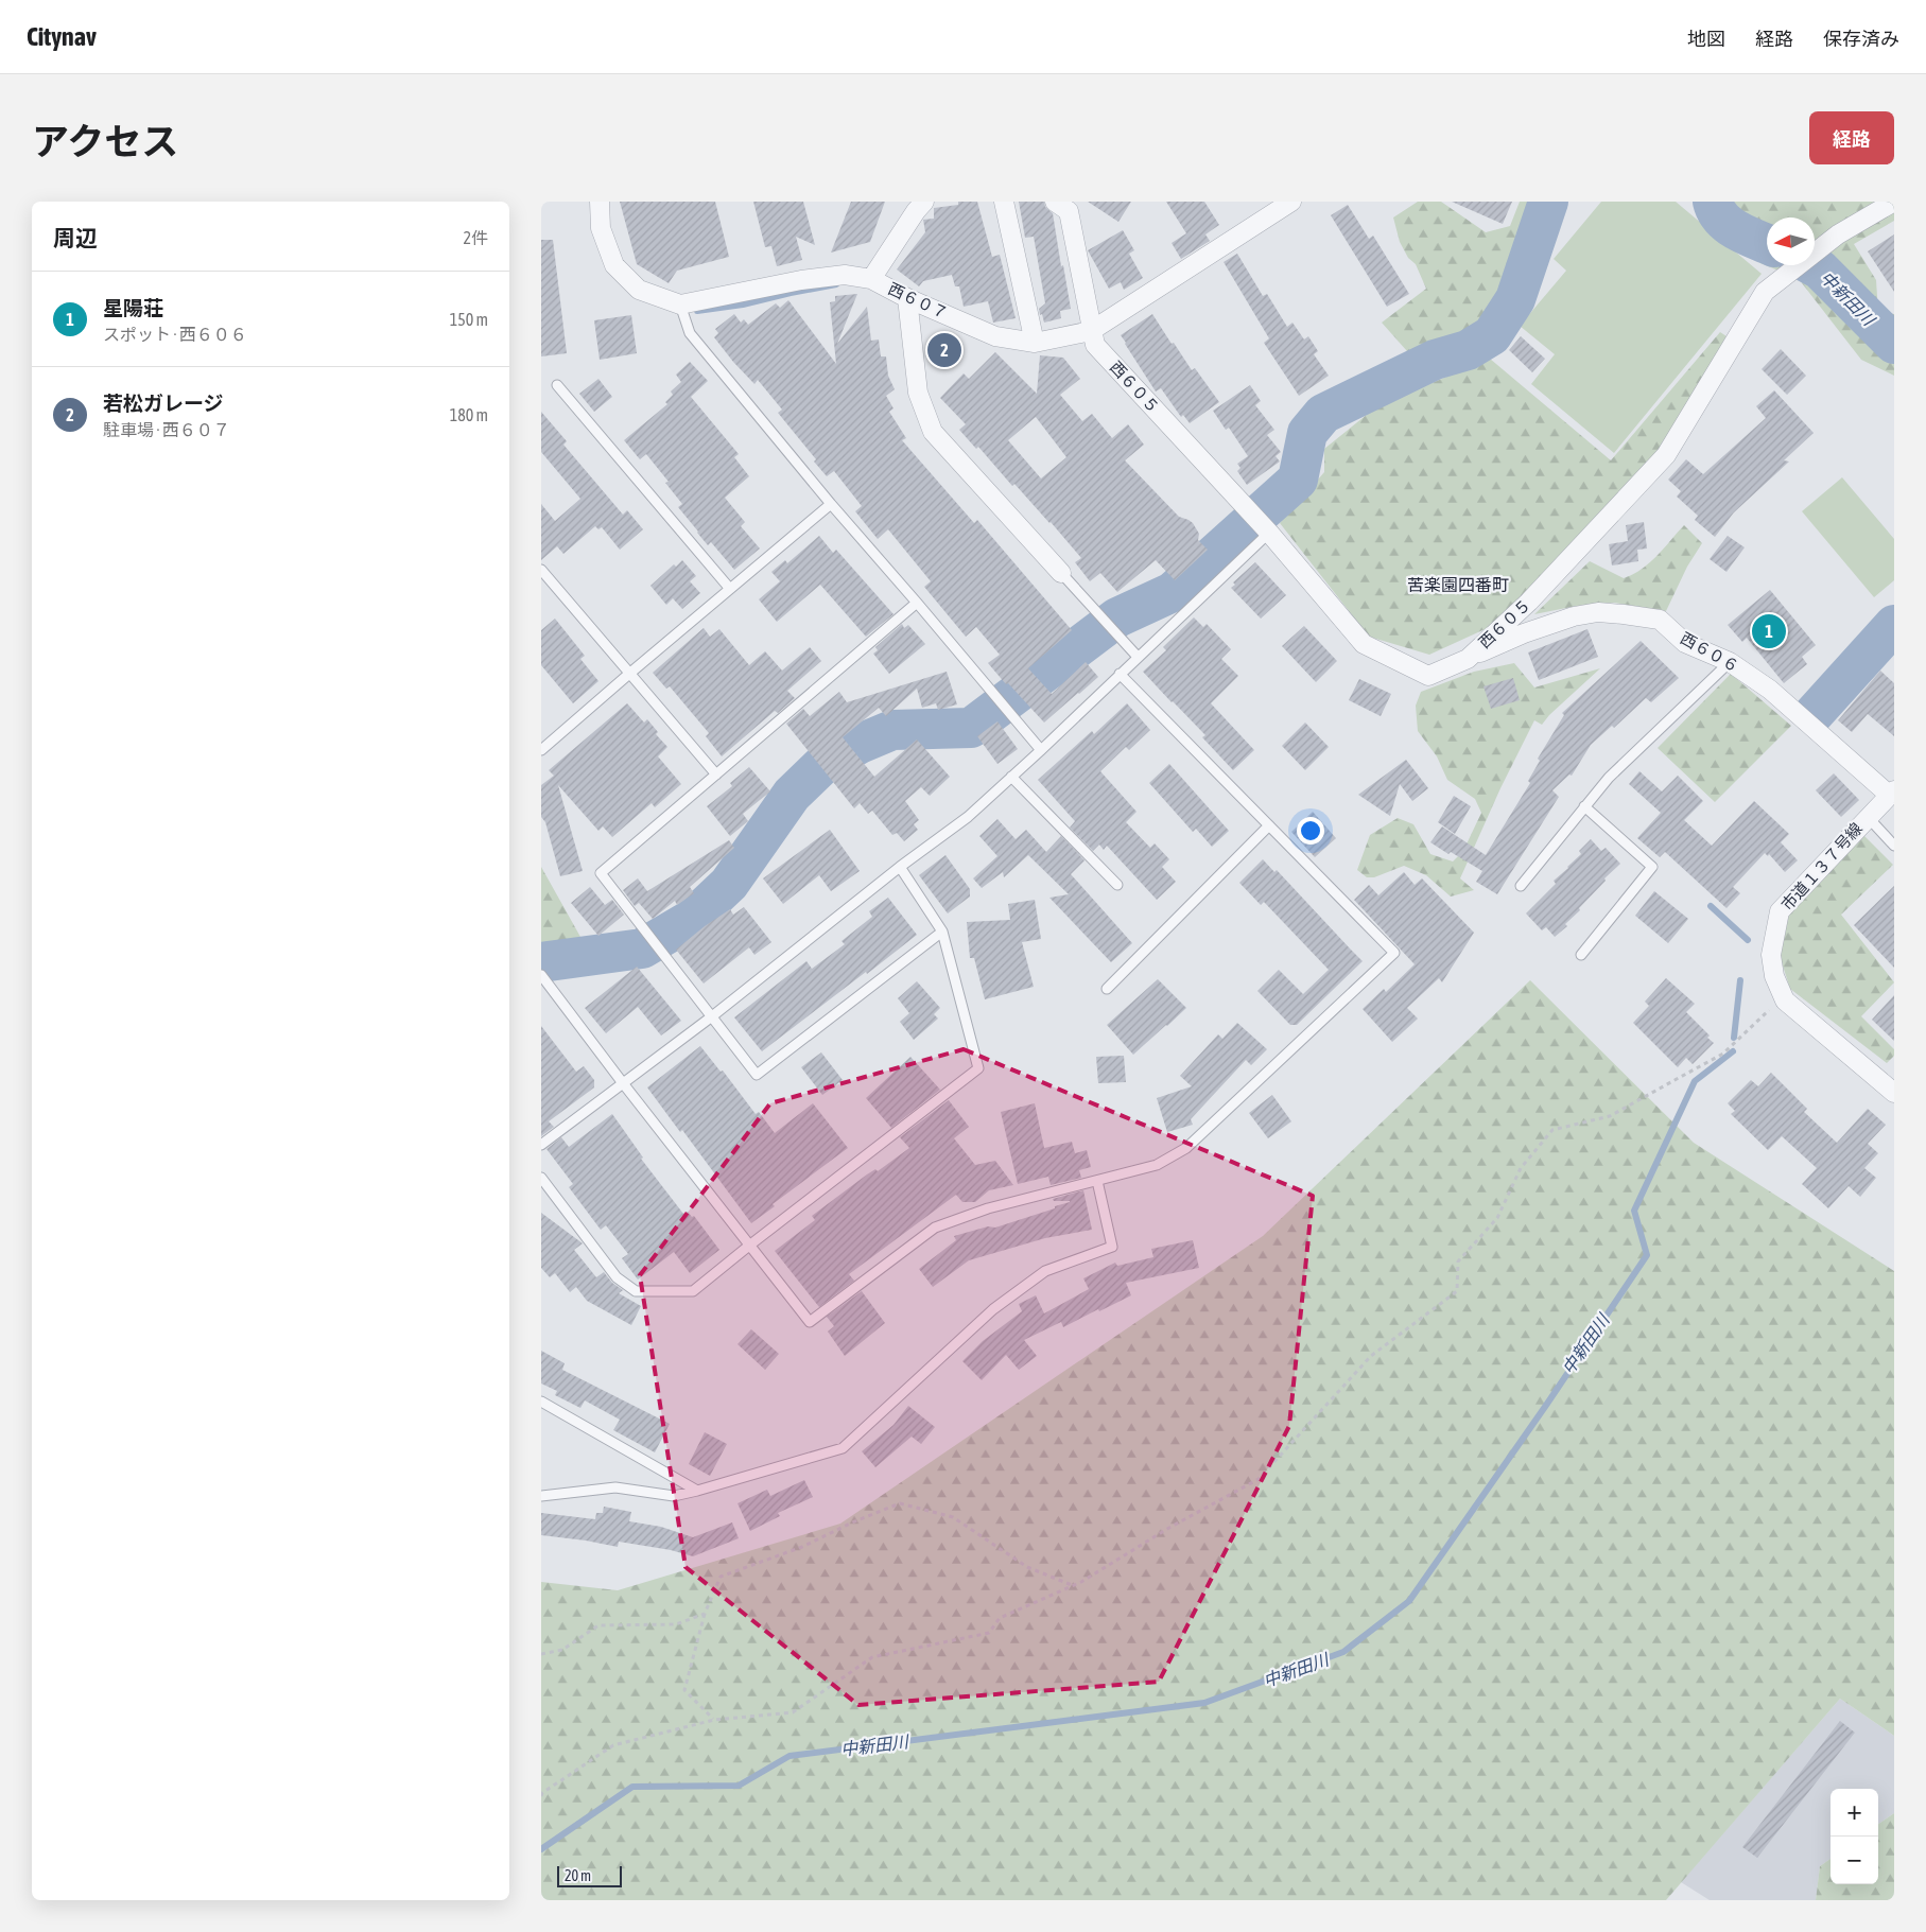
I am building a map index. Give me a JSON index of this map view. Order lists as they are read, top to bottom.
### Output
{
  "streets": {
    "street": [
      "西６０７",
      "西６０５",
      "西６０６",
      "市道１３７号線"
    ]
  },
  "crossings": [
    ["西６０７", "西６０５"],
    ["西６０５", "西６０６"],
    ["西６０６", "市道１３７号線"]
  ],
  "districts": ["苦楽園四番町"],
  "water": ["中新田川"],
  "scale_bar": "20 m",
  "north": "left",
  "page": {
    "header": "Citynav",
    "nav": ["地図", "経路", "保存済み"],
    "title": "アクセス",
    "buttons": "経路",
    "heading": ["周辺", "2件"],
    "list": [
      {
        "mark": "1",
        "name": "星陽荘",
        "note": "スポット · 西６０６",
        "value": "150 m"
      },
      {
        "mark": "2",
        "name": "若松ガレージ",
        "note": "駐車場 · 西６０７",
        "value": "180 m"
      }
    ],
    "pins": ["2", "1"],
    "map_buttons": ["+", "−"],
    "scale": "20 m"
  }
}
